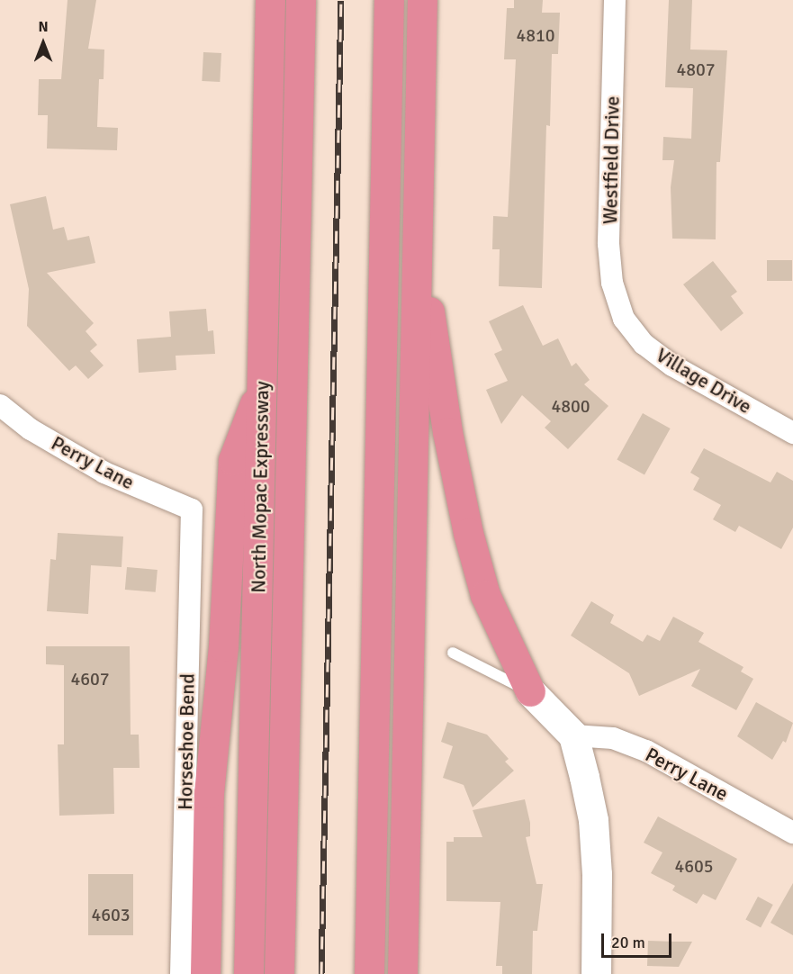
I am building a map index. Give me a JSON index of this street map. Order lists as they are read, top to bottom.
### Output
{
  "streets": {
    "highway": ["North Mopac Expressway"],
    "street": [
      "Westfield Drive",
      "Village Drive",
      "Perry Lane",
      "Horseshoe Bend"
    ]
  },
  "crossings": [
    ["Westfield Drive", "Village Drive"],
    ["Perry Lane", "Horseshoe Bend"]
  ],
  "house_numbers": [
    "4810",
    "4807",
    "4800",
    "4607",
    "4605",
    "4603"
  ],
  "scale_bar": "20 m",
  "north": "top"
}
